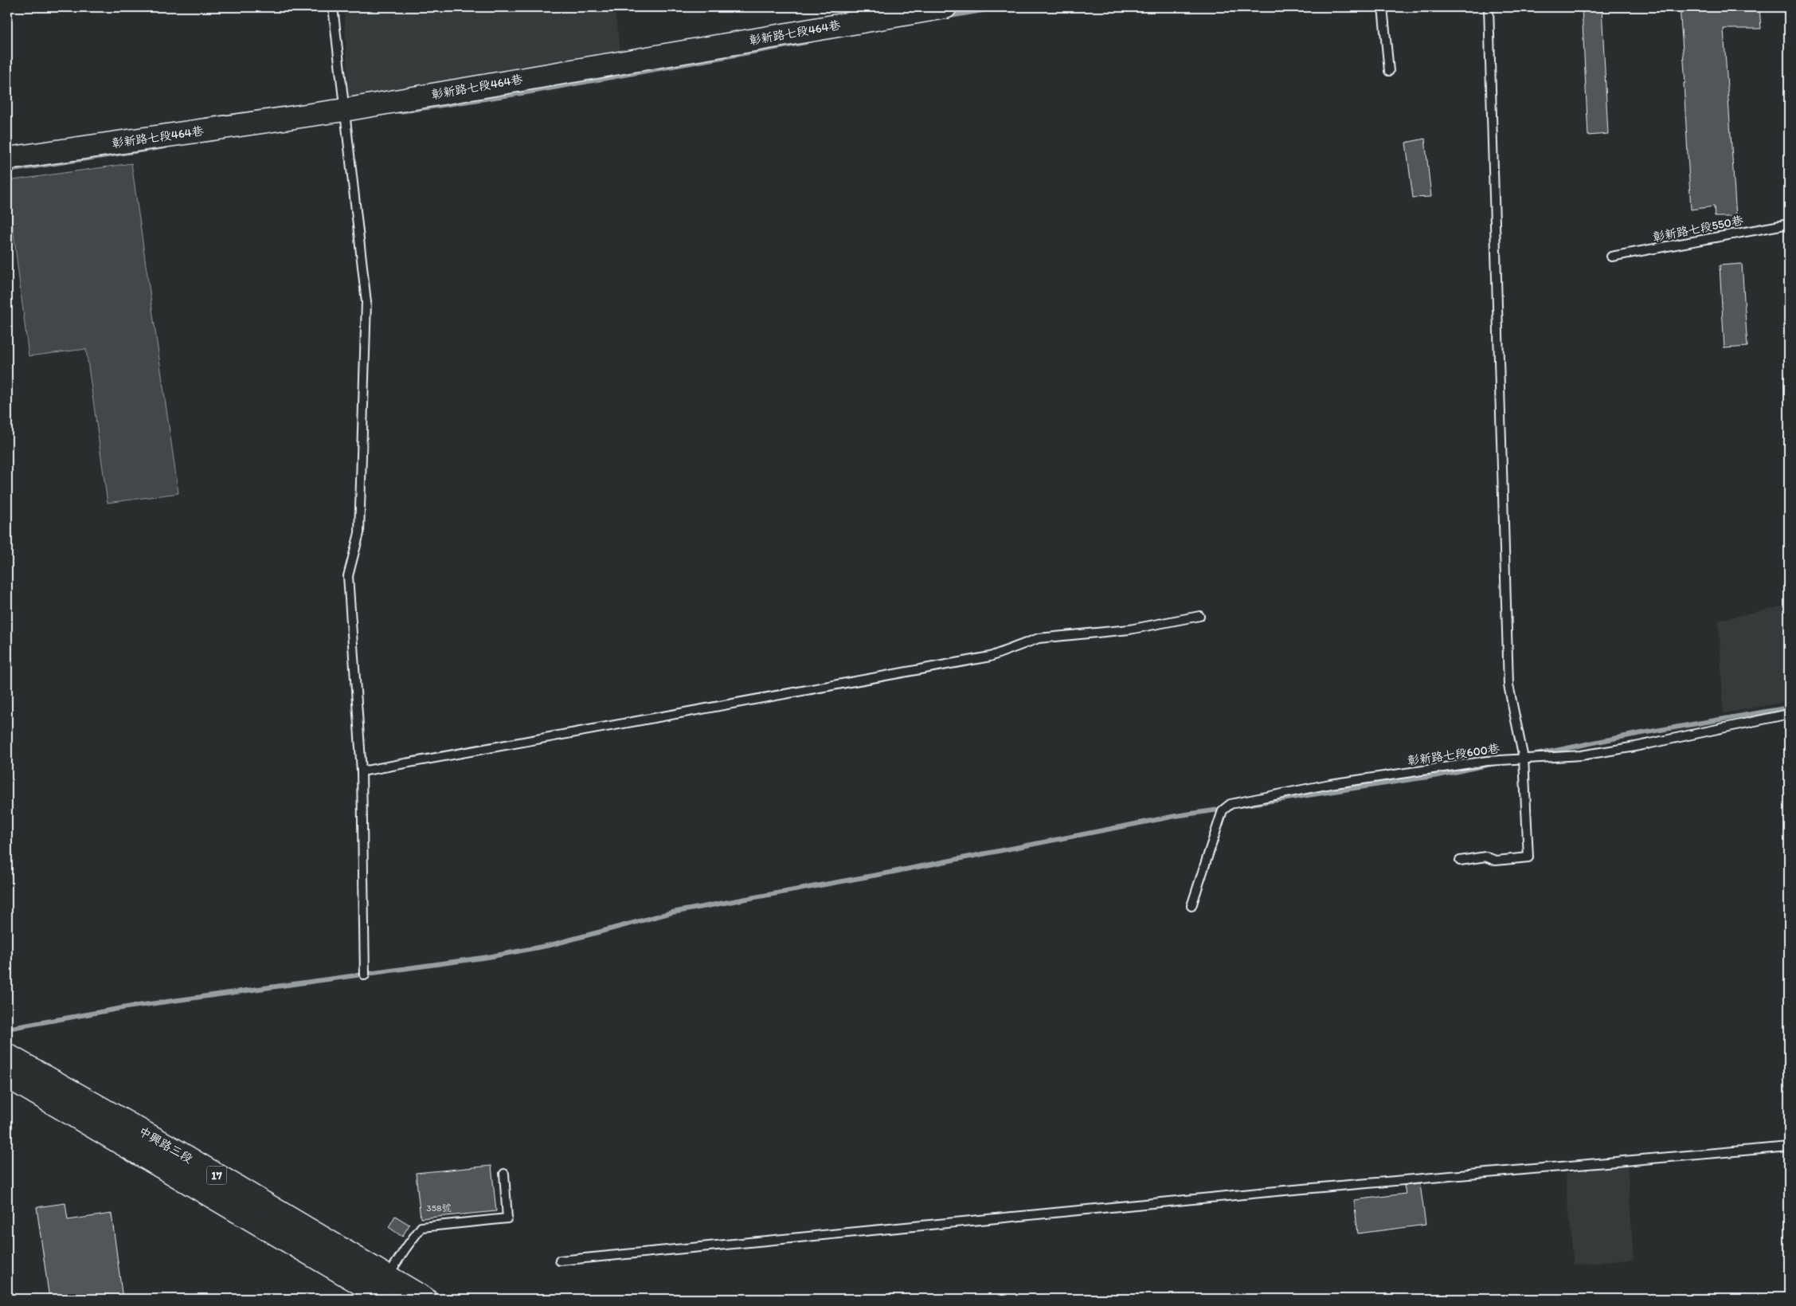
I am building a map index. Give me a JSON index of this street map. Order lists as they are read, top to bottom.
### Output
{
  "streets": {
    "street": ["彰新路七段464巷", "中興路三段", "17"],
    "lane": ["彰新路七段550巷", "彰新路七段600巷"]
  },
  "house_numbers": ["358號"]
}
